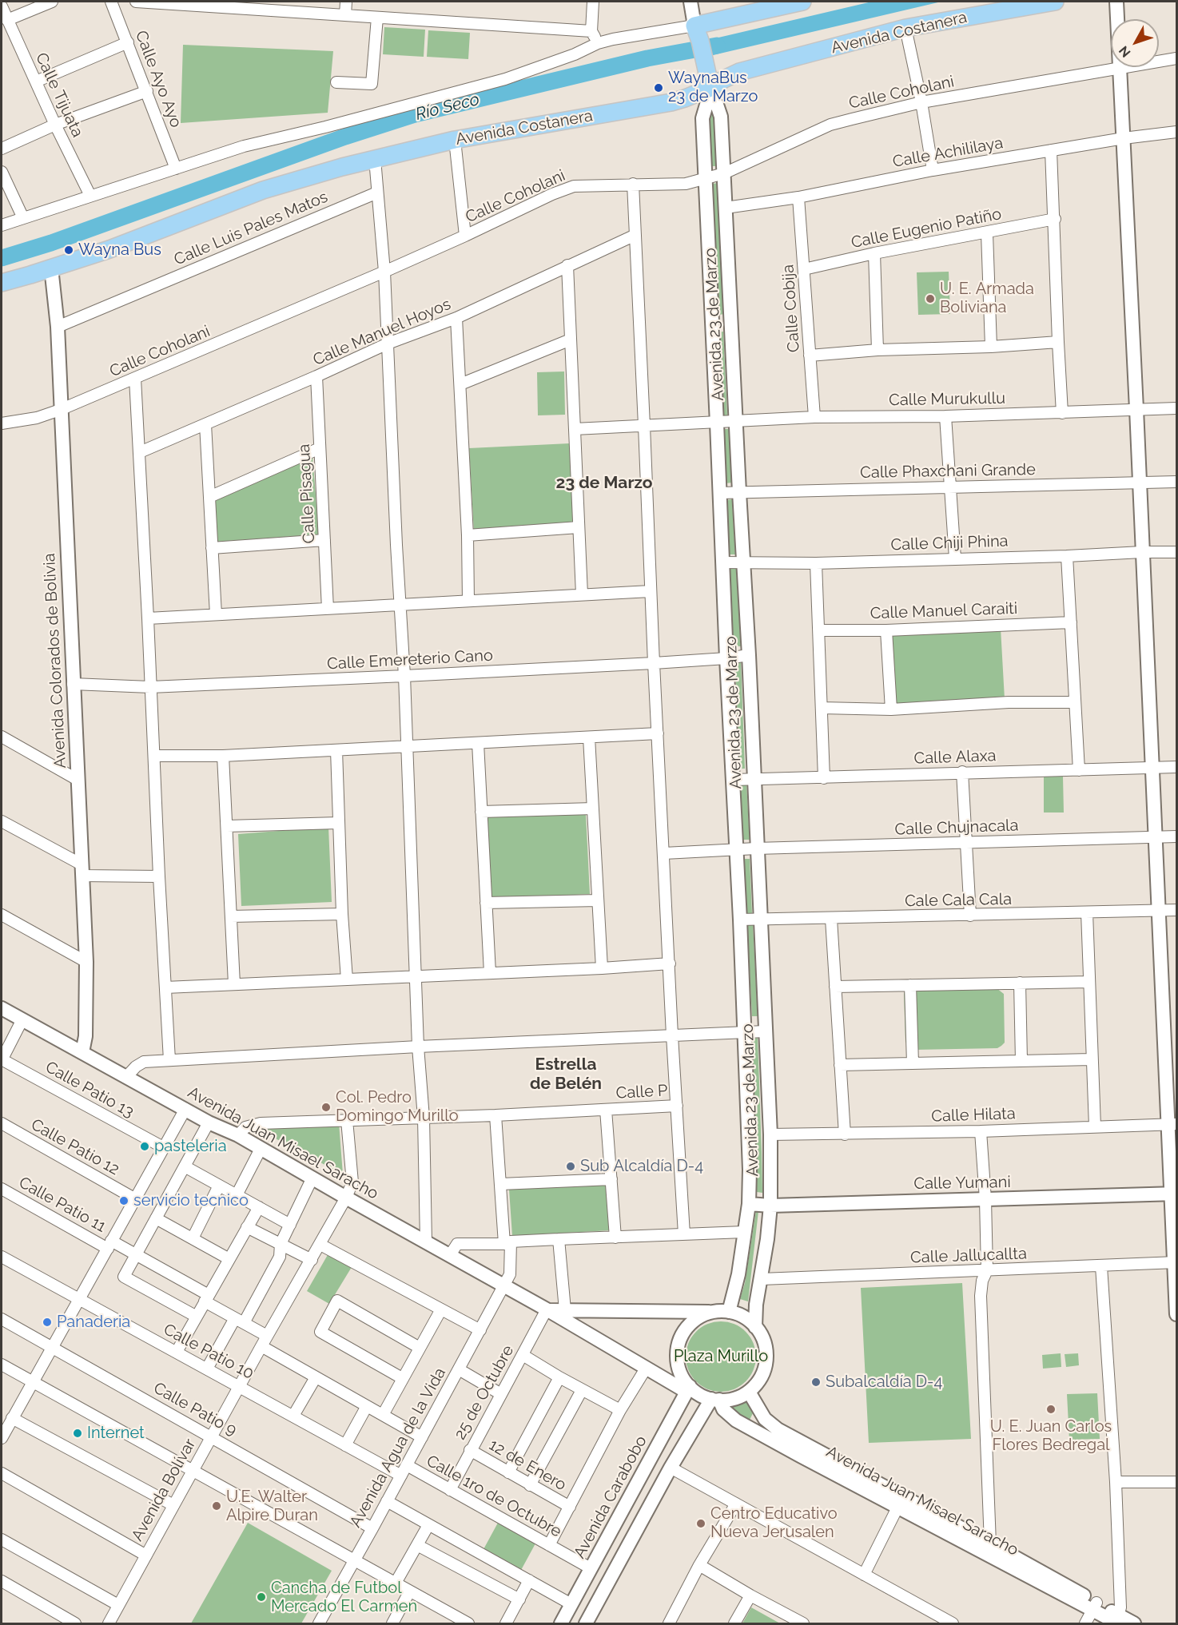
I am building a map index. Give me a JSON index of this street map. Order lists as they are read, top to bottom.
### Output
{
  "streets": {
    "main road": ["Avenida Costanera"],
    "street": [
      "Calle Ayo Ayo",
      "Calle Coholani",
      "Calle Tijuata",
      "Calle Achililaya",
      "Calle Luis Pales Matos",
      "Calle Eugenio Patiño",
      "Calle Cobija",
      "Avenida 23 de Marzo",
      "Calle Manuel Hoyos",
      "Calle Murukullu",
      "Calle Phaxchani Grande",
      "Calle Pisagua",
      "Calle Chiji Phina",
      "Calle Manuel Caraiti",
      "Calle Emereterio Cano",
      "Avenida Colorados de Bolivia",
      "Calle Alaxa",
      "Calle Chujnacala",
      "Cale Cala Cala",
      "Calle Patio 13",
      "Calle P",
      "Calle Hilata",
      "Avenida Juan Misael Saracho",
      "Calle Patio 12",
      "Calle Yumani",
      "Calle Patio 11",
      "Calle Jallucallta",
      "Calle Patio 10",
      "25 de Octubre",
      "Calle Patio 9",
      "Avenida Agua de la Vida",
      "12 de Enero",
      "Avenida Bolívar",
      "Calle 1ro de Octubre",
      "Avenida Carabobo"
    ]
  },
  "crossings": [
    ["Avenida Costanera", "Avenida 23 de Marzo"],
    ["Avenida Costanera", "Avenida Colorados de Bolivia"],
    ["Calle Coholani", "Avenida 23 de Marzo"],
    ["Calle Coholani", "Avenida Colorados de Bolivia"],
    ["Calle Achililaya", "Calle Cobija"],
    ["Calle Achililaya", "Avenida 23 de Marzo"],
    ["Calle Luis Pales Matos", "Avenida Colorados de Bolivia"],
    ["Calle Eugenio Patiño", "Calle Cobija"],
    ["Calle Cobija", "Calle Murukullu"],
    ["Avenida 23 de Marzo", "Calle Murukullu"],
    ["Avenida 23 de Marzo", "Calle Phaxchani Grande"],
    ["Avenida 23 de Marzo", "Calle Chiji Phina"],
    ["Avenida 23 de Marzo", "Calle Emereterio Cano"],
    ["Avenida 23 de Marzo", "Calle Alaxa"],
    ["Avenida 23 de Marzo", "Calle Chujnacala"],
    ["Avenida 23 de Marzo", "Cale Cala Cala"],
    ["Avenida 23 de Marzo", "Calle Hilata"],
    ["Avenida 23 de Marzo", "Avenida Juan Misael Saracho"],
    ["Avenida 23 de Marzo", "Calle Yumani"],
    ["Avenida 23 de Marzo", "Calle Jallucallta"],
    ["Avenida 23 de Marzo", "Avenida Carabobo"],
    ["Calle Manuel Hoyos", "Calle Pisagua"],
    ["Calle Emereterio Cano", "Avenida Colorados de Bolivia"],
    ["Avenida Colorados de Bolivia", "Avenida Juan Misael Saracho"],
    ["Calle P", "Avenida Juan Misael Saracho"],
    ["Calle P", "Avenida Agua de la Vida"],
    ["Avenida Juan Misael Saracho", "25 de Octubre"],
    ["Avenida Juan Misael Saracho", "Avenida Agua de la Vida"],
    ["Avenida Juan Misael Saracho", "Avenida Carabobo"],
    ["Calle Patio 10", "Avenida Agua de la Vida"],
    ["Calle Patio 10", "Avenida Bolívar"],
    ["25 de Octubre", "12 de Enero"],
    ["25 de Octubre", "Calle 1ro de Octubre"],
    ["Calle Patio 9", "Avenida Agua de la Vida"],
    ["Calle Patio 9", "Avenida Bolívar"],
    ["Avenida Agua de la Vida", "Calle 1ro de Octubre"],
    ["Calle 1ro de Octubre", "Avenida Carabobo"]
  ],
  "districts": ["23 de Marzo", "Estrella de Belén"],
  "water": ["Río Seco"],
  "parks": ["Plaza Murillo"],
  "places": [
    "WaynaBus 23 de Marzo",
    "Wayna Bus",
    "U. E. Armada Boliviana",
    "Col. Pedro Domingo Murillo",
    "pasteleria",
    "Sub Alcaldía D-4",
    "servicio tecnico",
    "Panaderia",
    "Subalcaldía D-4",
    "U. E. Juan Carlos Flores Bedregal",
    "Internet",
    "U.E. Walter Alpire Duran",
    "Centro Educativo Nueva Jerusalen",
    "Cancha de Futbol Mercado El Carmen"
  ],
  "north": "bottom left"
}
